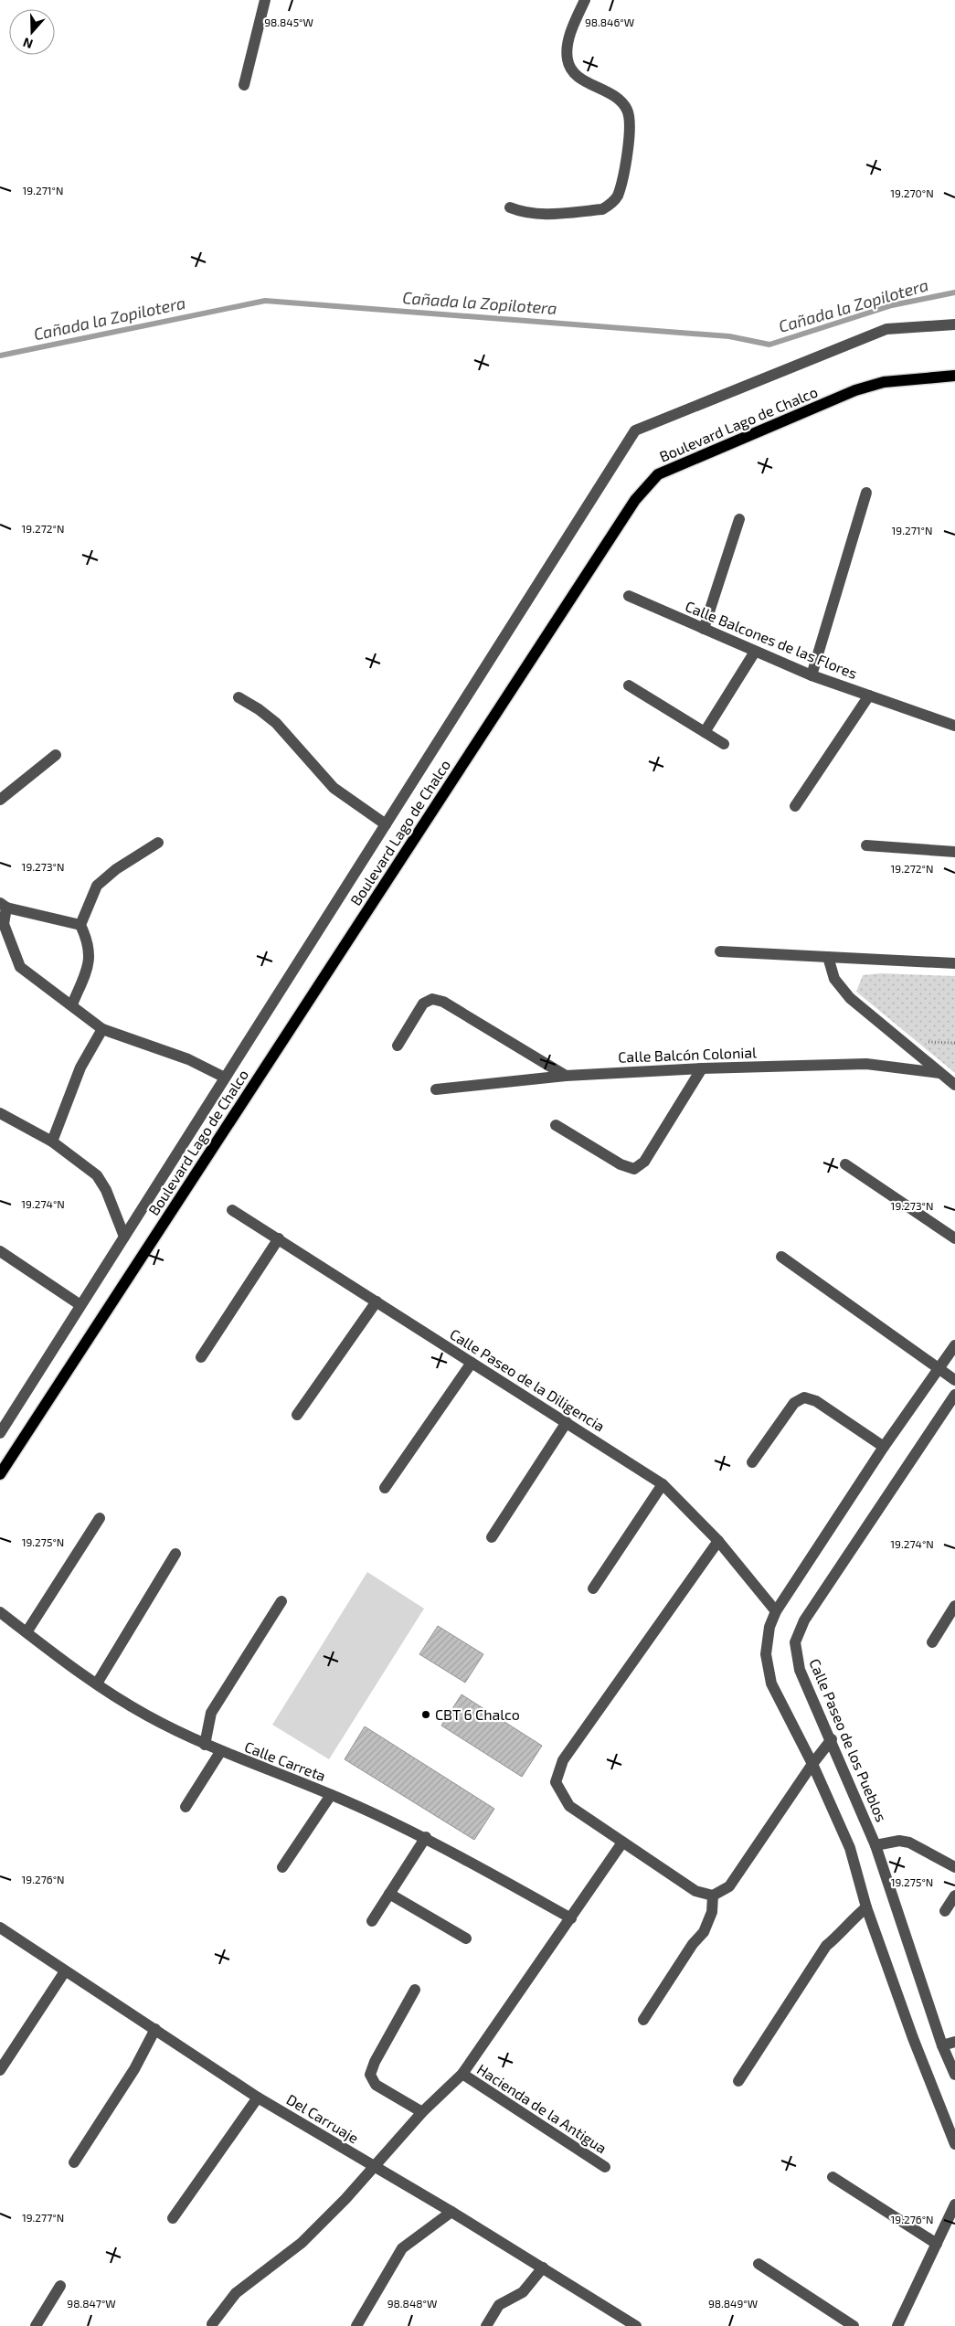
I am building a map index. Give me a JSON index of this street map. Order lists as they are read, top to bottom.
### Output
{
  "streets": {
    "main road": ["Boulevard Lago de Chalco"],
    "street": [
      "Calle Balcones de las Flores",
      "Calle Balcón Colonial",
      "Calle Paseo de la Diligencia",
      "Calle Paseo de los Pueblos",
      "Calle Carreta",
      "Hacienda de la Antigua",
      "Del Carruaje"
    ]
  },
  "water": ["Cañada la Zopilotera"],
  "places": ["CBT 6 Chalco"],
  "north": "bottom",
  "coordinates": [
    "98.845°W",
    "98.846°W",
    "19.271°N",
    "19.270°N",
    "19.272°N",
    "19.273°N",
    "19.274°N",
    "19.275°N",
    "19.276°N",
    "19.277°N",
    "98.847°W",
    "98.848°W",
    "98.849°W"
  ]
}
